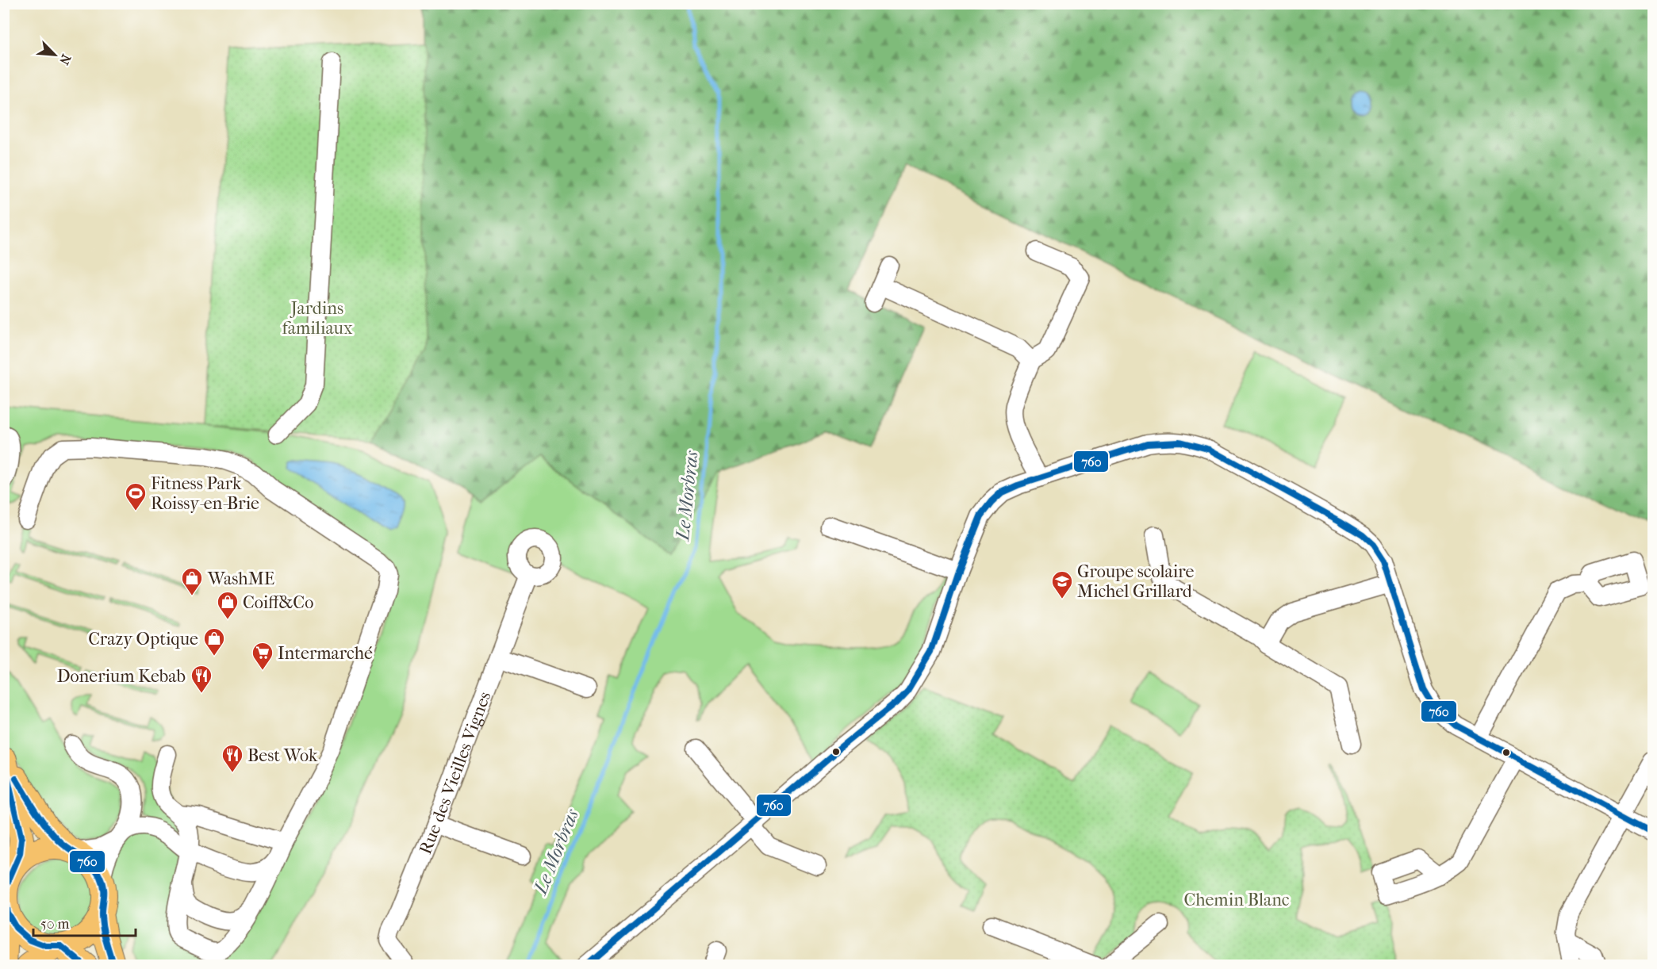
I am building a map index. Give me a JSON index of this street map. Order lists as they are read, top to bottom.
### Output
{
  "streets": {
    "street": ["Rue des Vieilles Vignes"]
  },
  "water": ["Le Morbras"],
  "parks": ["Jardins familiaux", "Chemin Blanc"],
  "places": {
    "sports": ["Fitness Park Roissy-en-Brie"],
    "shop": ["WashME", "Coiff&Co", "Crazy Optique"],
    "school or university": ["Groupe scolaire Michel Grillard"],
    "supermarket": ["Intermarché"],
    "restaurant": ["Donerium Kebab", "Best Wok"]
  },
  "lines": ["transit line 760"],
  "scale_bar": "50 m",
  "north": "bottom right"
}
